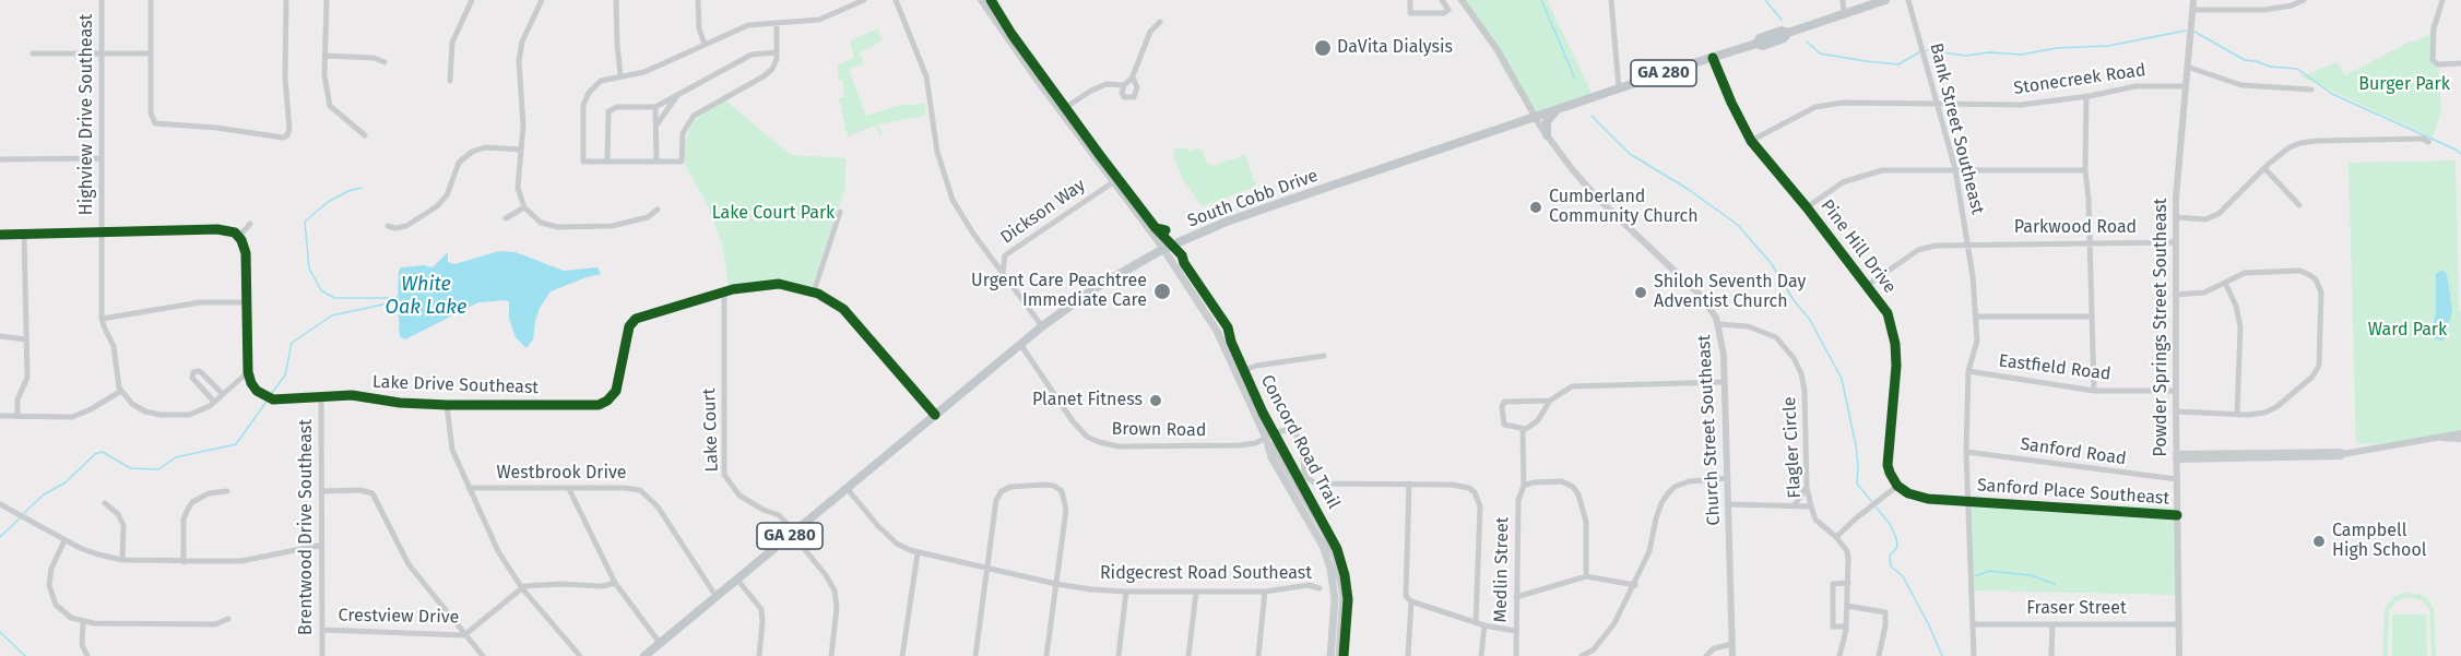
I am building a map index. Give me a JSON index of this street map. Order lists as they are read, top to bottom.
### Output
{
  "streets": {
    "main road": ["GA 280", "South Cobb Drive"],
    "street": [
      "Stonecreek Road",
      "Highview Drive Southeast",
      "Bank Street Southeast",
      "Dickson Way",
      "Parkwood Road",
      "Pine Hill Drive",
      "Powder Springs Street Southeast",
      "Eastfield Road",
      "Lake Drive Southeast",
      "Lake Court",
      "Brown Road",
      "Church Street Southeast",
      "Flagler Circle",
      "Sanford Road",
      "Westbrook Drive",
      "Sanford Place Southeast",
      "Brentwood Drive Southeast",
      "Medlin Street",
      "Ridgecrest Road Southeast",
      "Fraser Street",
      "Crestview Drive"
    ],
    "cycle path": ["Concord Road Trail"]
  },
  "crossings": [
    ["Stonecreek Road", "Bank Street Southeast"],
    ["Stonecreek Road", "Pine Hill Drive"],
    ["Stonecreek Road", "Powder Springs Street Southeast"],
    ["Bank Street Southeast", "Parkwood Road"],
    ["Bank Street Southeast", "Eastfield Road"],
    ["Bank Street Southeast", "Sanford Road"],
    ["Bank Street Southeast", "Sanford Place Southeast"],
    ["Bank Street Southeast", "Fraser Street"],
    ["South Cobb Drive", "Pine Hill Drive"],
    ["South Cobb Drive", "Lake Drive Southeast"],
    ["South Cobb Drive", "Lake Court"],
    ["South Cobb Drive", "Brown Road"],
    ["South Cobb Drive", "Church Street Southeast"],
    ["South Cobb Drive", "Westbrook Drive"],
    ["South Cobb Drive", "Ridgecrest Road Southeast"],
    ["Parkwood Road", "Pine Hill Drive"],
    ["Parkwood Road", "Powder Springs Street Southeast"],
    ["Powder Springs Street Southeast", "Eastfield Road"],
    ["Powder Springs Street Southeast", "Sanford Road"],
    ["Powder Springs Street Southeast", "Sanford Place Southeast"],
    ["Powder Springs Street Southeast", "Fraser Street"],
    ["Lake Drive Southeast", "Lake Court"],
    ["Lake Drive Southeast", "Brentwood Drive Southeast"],
    ["Church Street Southeast", "Flagler Circle"],
    ["Brentwood Drive Southeast", "Crestview Drive"]
  ],
  "water": ["White Oak Lake"],
  "parks": ["Burger Park", "Lake Court Park", "Ward Park"],
  "places": [
    "DaVita Dialysis",
    "Cumberland Community Church",
    "Urgent Care Peachtree Immediate Care",
    "Shiloh Seventh Day Adventist Church",
    "Planet Fitness",
    "Campbell High School"
  ]
}
